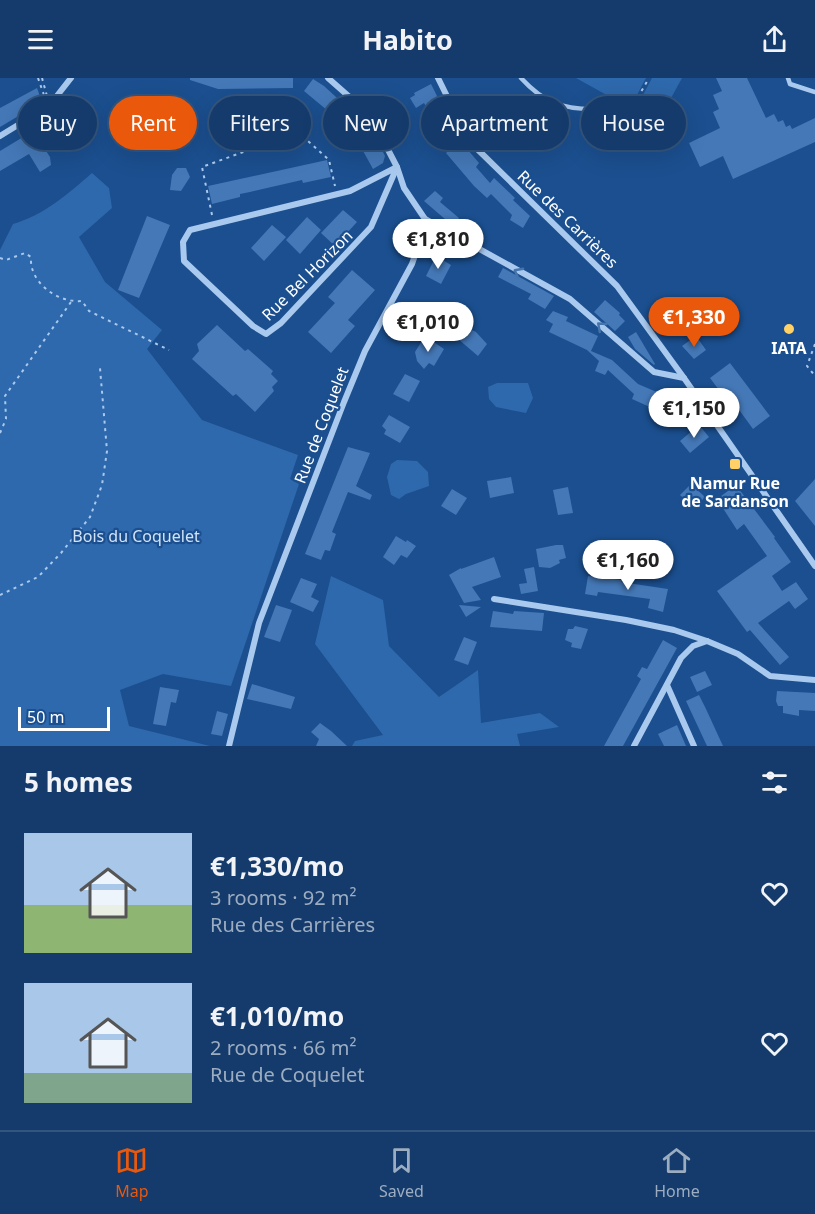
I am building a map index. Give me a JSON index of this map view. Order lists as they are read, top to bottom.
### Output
{
  "streets": {
    "street": ["Rue des Carrières", "Rue Bel Horizon", "Rue de Coquelet"]
  },
  "parks": ["Bois du Coquelet"],
  "places": {
    "other": ["IATA"],
    "transit": ["Namur Rue de Sardanson"]
  },
  "scale_bar": "50 m",
  "page": {
    "header": "Habito",
    "chip": [
      "Buy",
      "Rent",
      "Filters",
      "New",
      "Apartment",
      "House"
    ],
    "price": [
      "€1,810",
      "€1,330",
      "€1,010",
      "€1,150",
      "€1,160"
    ],
    "scale": "50 m",
    "heading": "5 homes",
    "list": [
      {
        "name": "€1,330/mo",
        "note": "3 rooms · 92 m² · Rue des Carrières"
      },
      {
        "name": "€1,010/mo",
        "note": "2 rooms · 66 m² · Rue de Coquelet"
      }
    ],
    "tabs": ["Map", "Saved", "Home"]
  }
}
